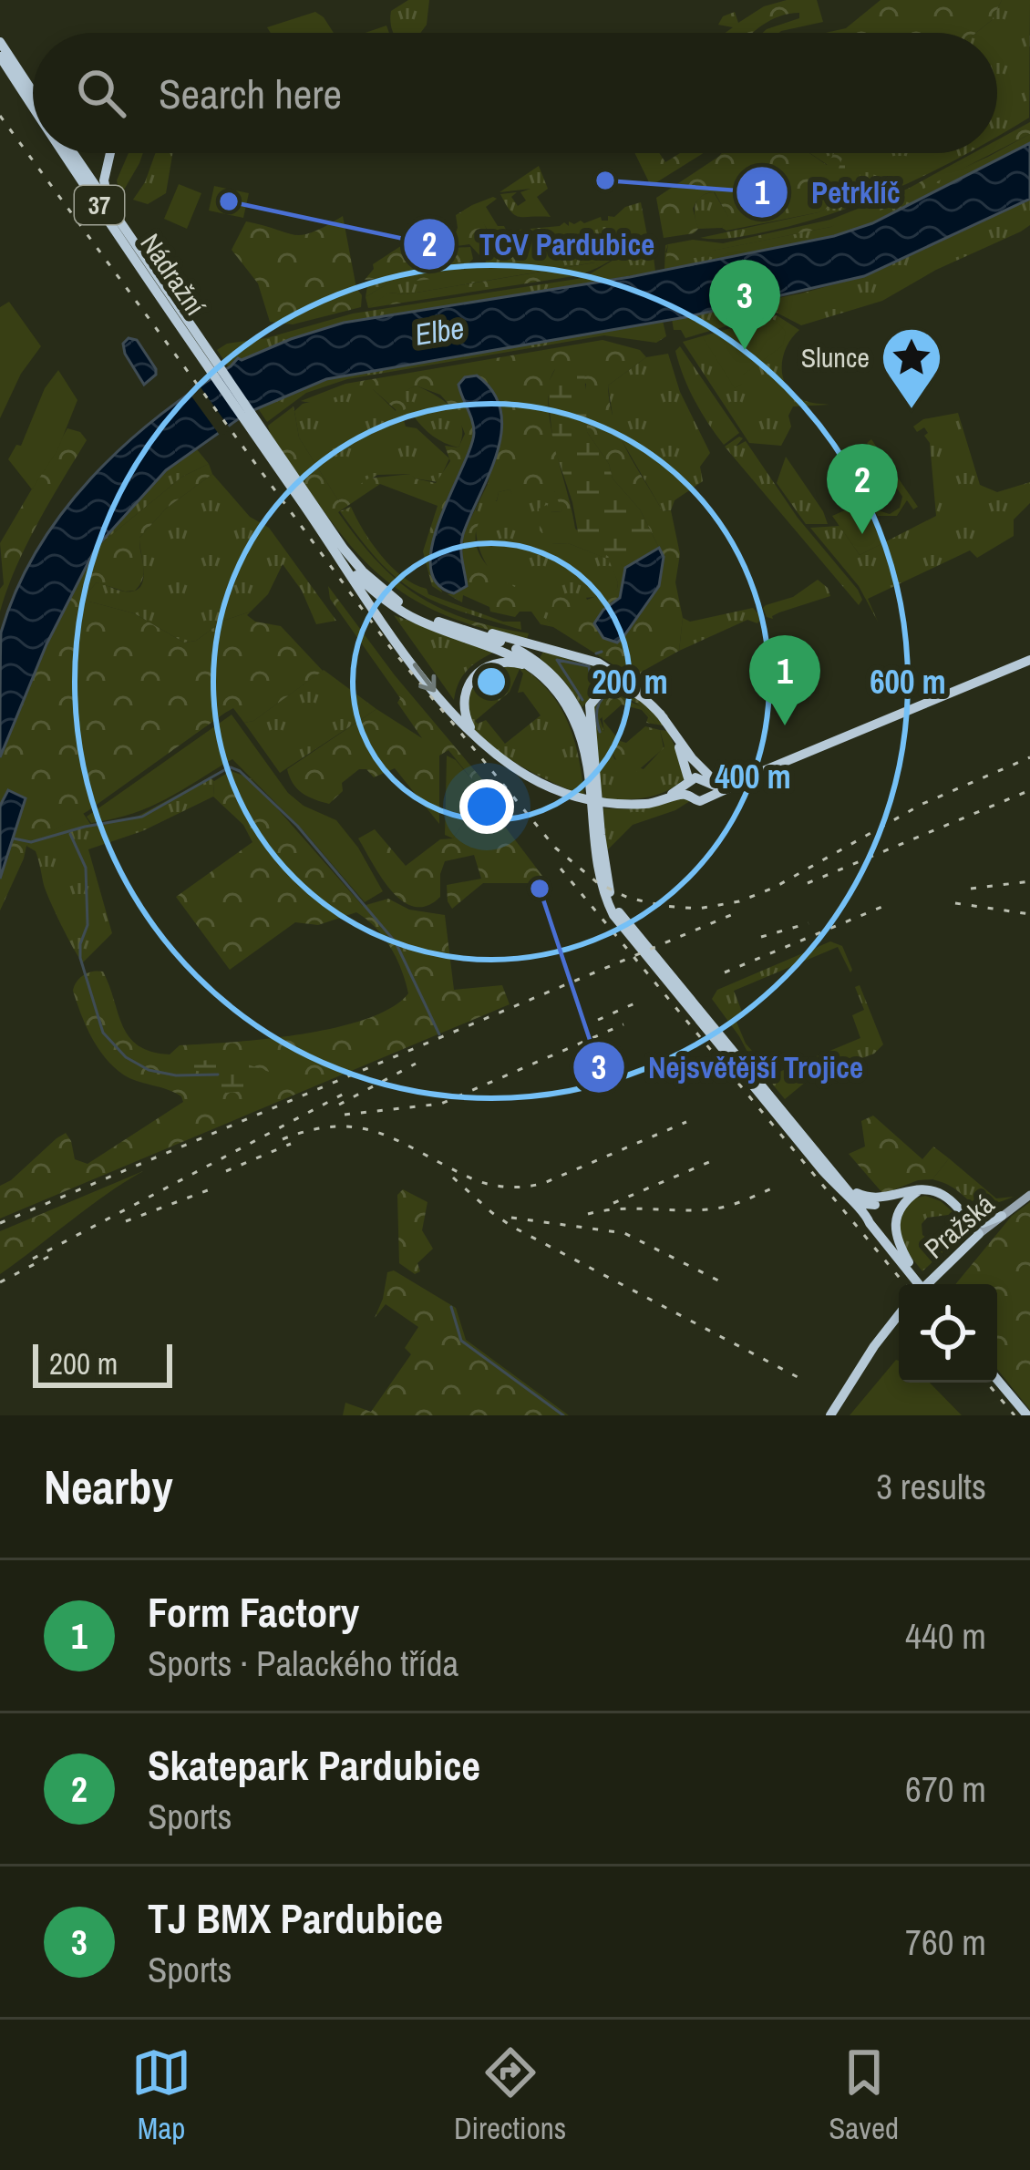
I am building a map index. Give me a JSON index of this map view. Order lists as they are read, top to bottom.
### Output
{
  "streets": {
    "main road": ["37", "Nádražní", "Pražská"]
  },
  "crossings": [
    ["37", "Nádražní"]
  ],
  "water": ["Elbe"],
  "places": {
    "other": ["Petrklíč", "TCV Pardubice", "Nejsvětější Trojice"],
    "place": ["Slunce"]
  },
  "scale_bar": "200 m",
  "page": {
    "search": "Search here",
    "pins": ["3", "2", "1"],
    "scale": "200 m",
    "heading": ["Nearby", "3 results"],
    "list": [
      {
        "mark": "1",
        "name": "Form Factory",
        "note": "Sports · Palackého třída",
        "value": "440 m"
      },
      {
        "mark": "2",
        "name": "Skatepark Pardubice",
        "note": "Sports",
        "value": "670 m"
      },
      {
        "mark": "3",
        "name": "TJ BMX Pardubice",
        "note": "Sports",
        "value": "760 m"
      }
    ],
    "nav": ["Map", "Directions", "Saved"]
  },
  "rings": ["200 m", "600 m", "400 m"]
}
